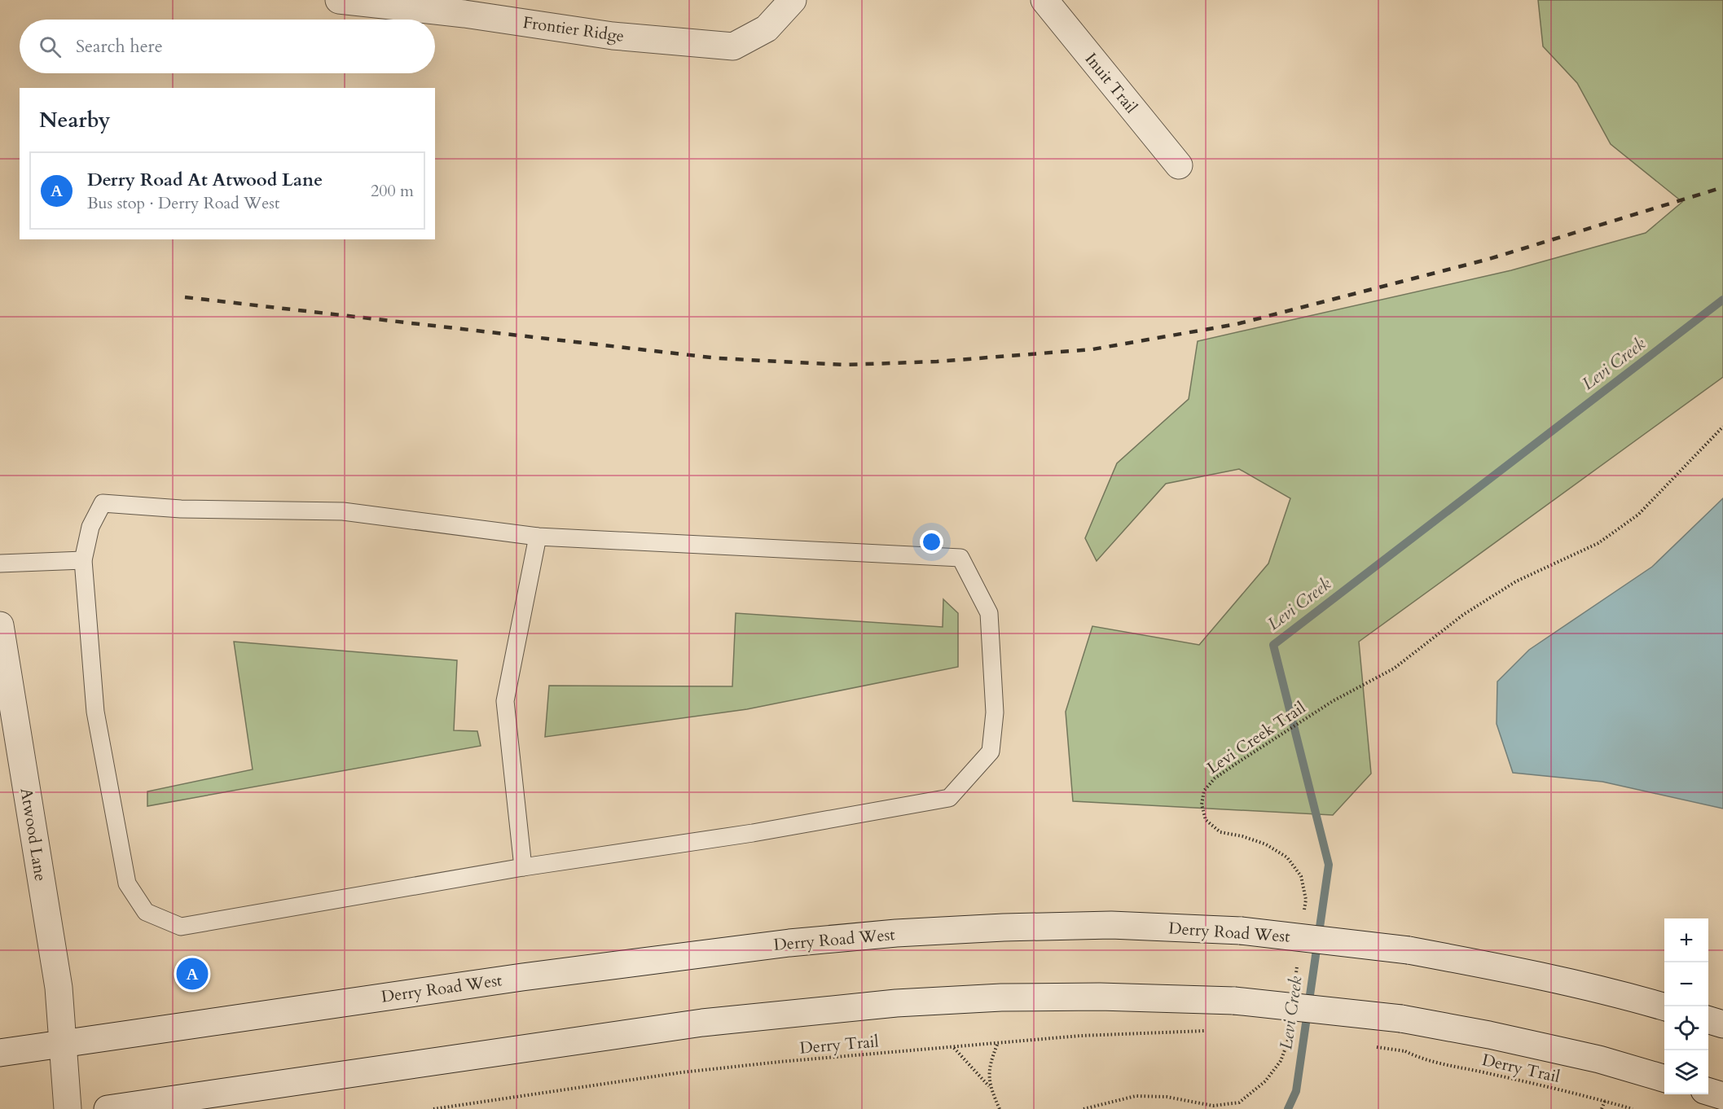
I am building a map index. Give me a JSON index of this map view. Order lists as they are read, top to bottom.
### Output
{
  "streets": {
    "main road": [
      "Frontier Ridge",
      "Inuit Trail",
      "Atwood Lane",
      "Derry Road West"
    ],
    "path": ["Levi Creek Trail", "Derry Trail"]
  },
  "crossings": [
    ["Atwood Lane", "Derry Road West"]
  ],
  "water": ["Levi Creek"],
  "page": {
    "search": "Search here",
    "heading": "Nearby",
    "list": [
      {
        "mark": "A",
        "name": "Derry Road At Atwood Lane",
        "note": "Bus stop · Derry Road West",
        "value": "200 m"
      }
    ],
    "map_buttons": ["+", "−"],
    "pins": "A"
  }
}
